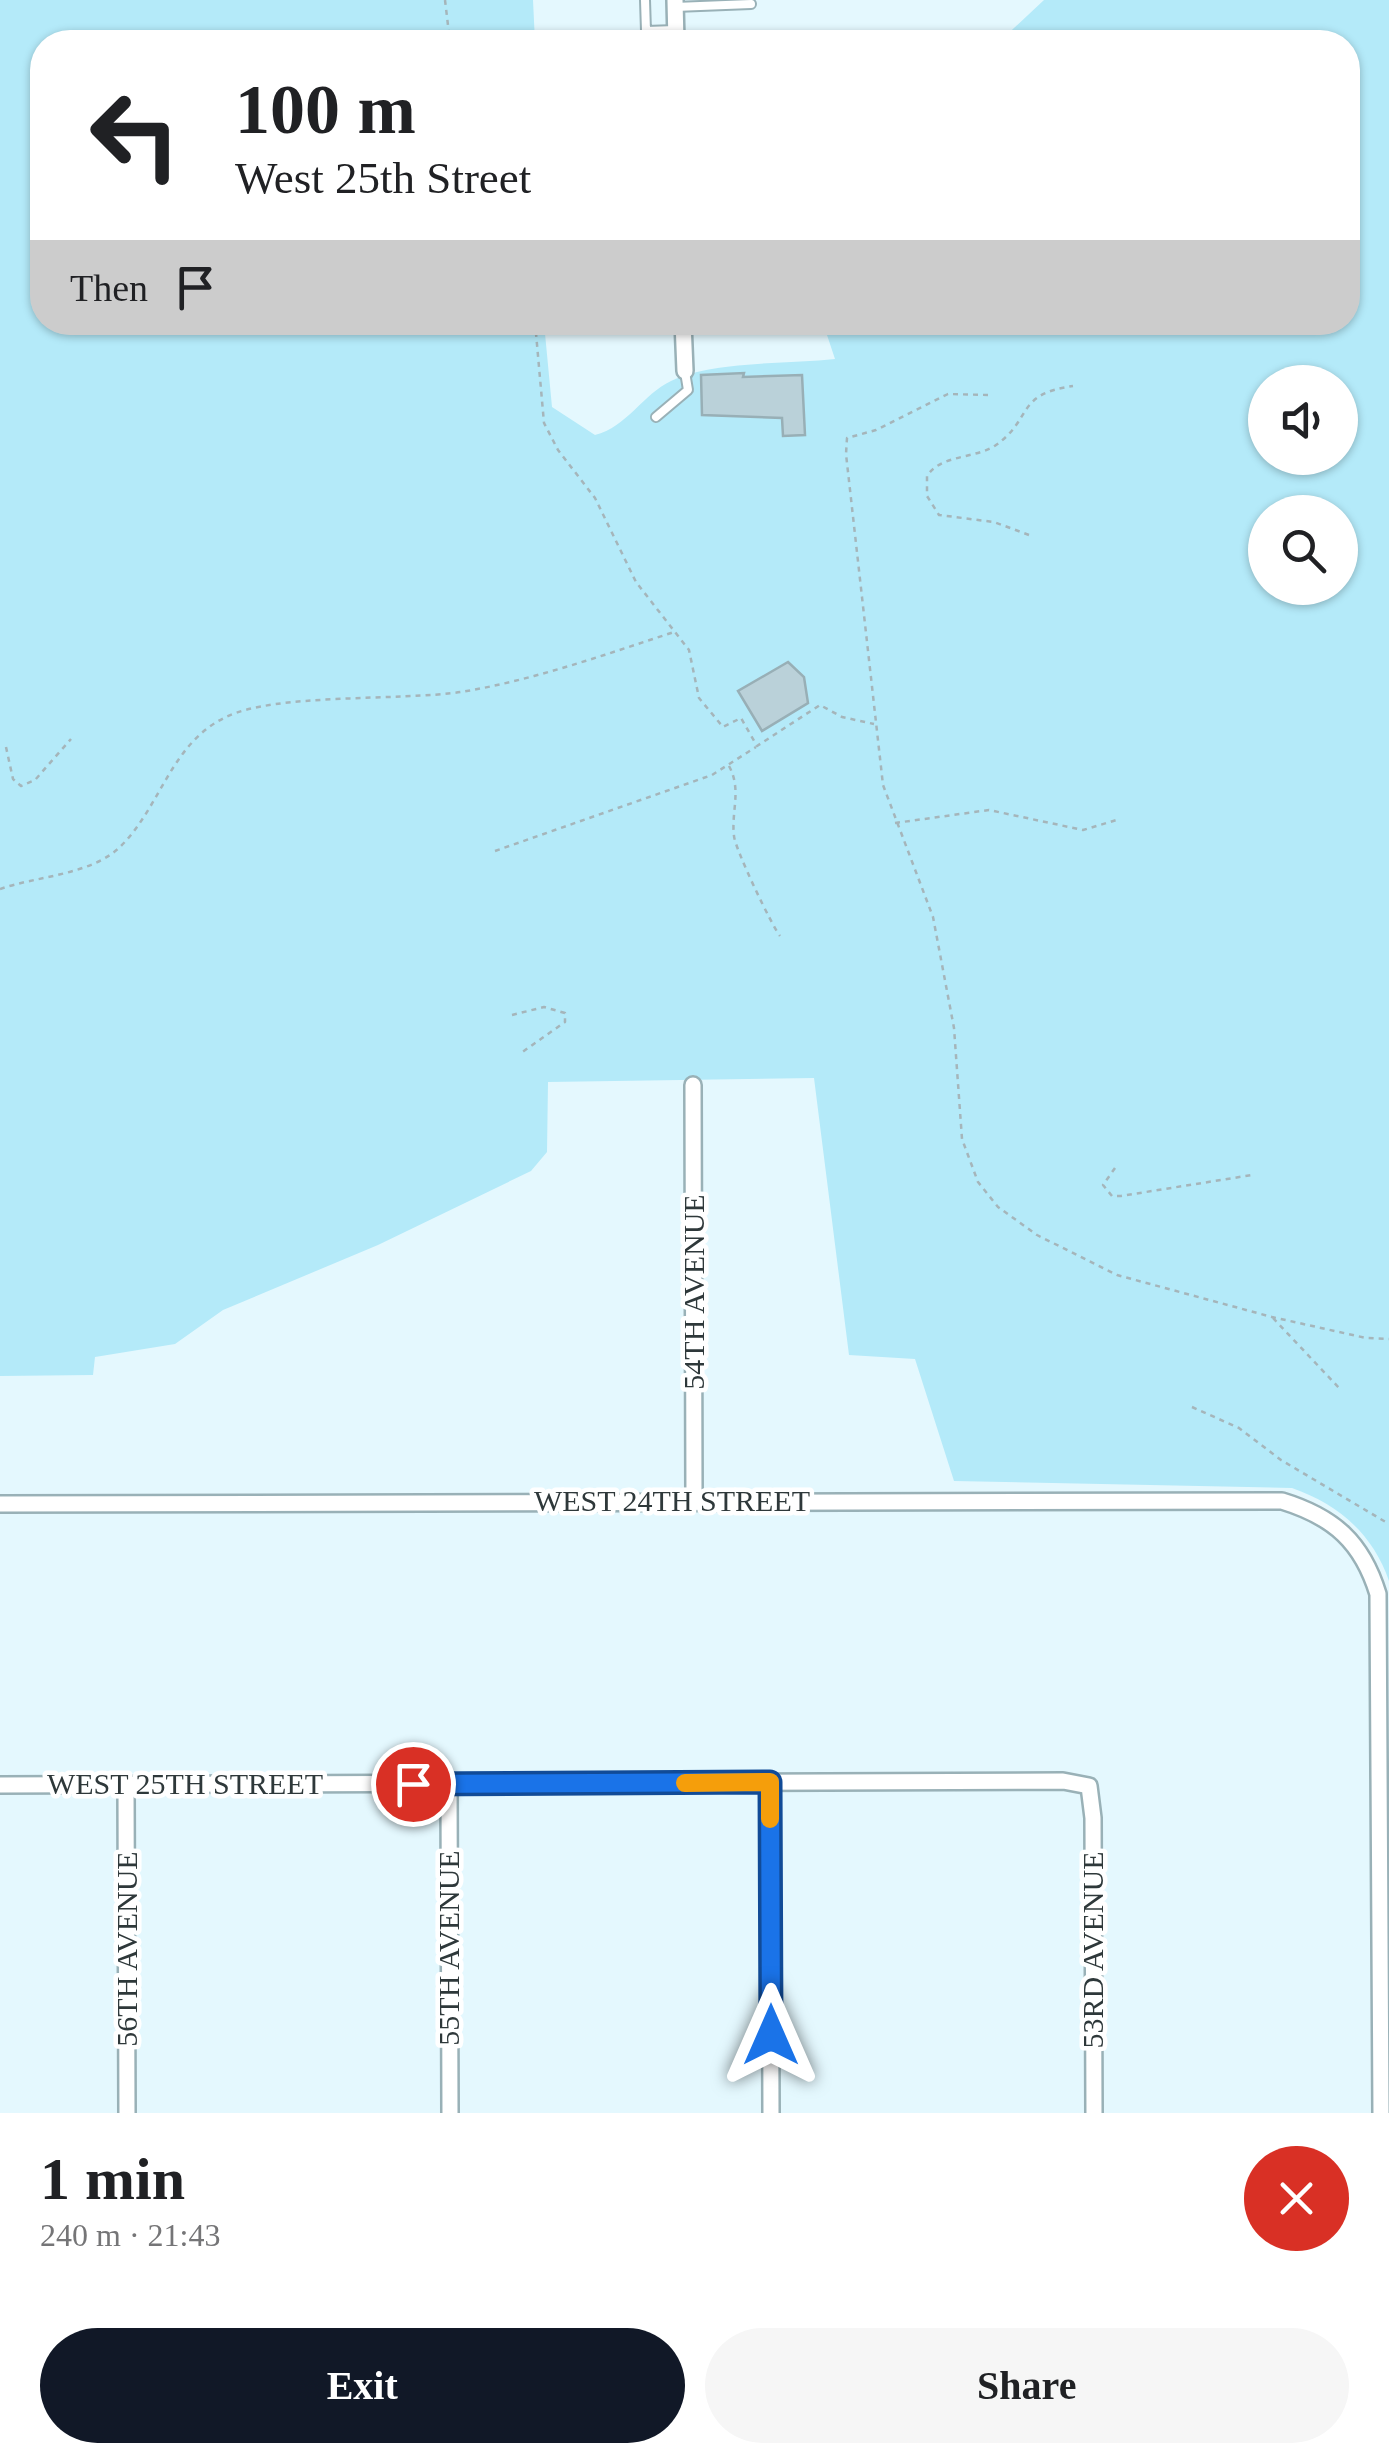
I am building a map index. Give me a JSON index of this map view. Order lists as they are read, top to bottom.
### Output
{
  "streets": {
    "street": [
      "54TH AVENUE",
      "WEST 24TH STREET",
      "WEST 25TH STREET",
      "55TH AVENUE",
      "56TH AVENUE",
      "53RD AVENUE"
    ]
  },
  "crossings": [
    ["54TH AVENUE", "WEST 24TH STREET"],
    ["WEST 25TH STREET", "55TH AVENUE"],
    ["WEST 25TH STREET", "56TH AVENUE"],
    ["WEST 25TH STREET", "53RD AVENUE"]
  ],
  "page": {
    "turn": ["100 m", "West 25th Street"],
    "then": "Then",
    "heading": ["1 min", "240 m · 21:43"],
    "buttons": ["Exit", "Share"]
  }
}
